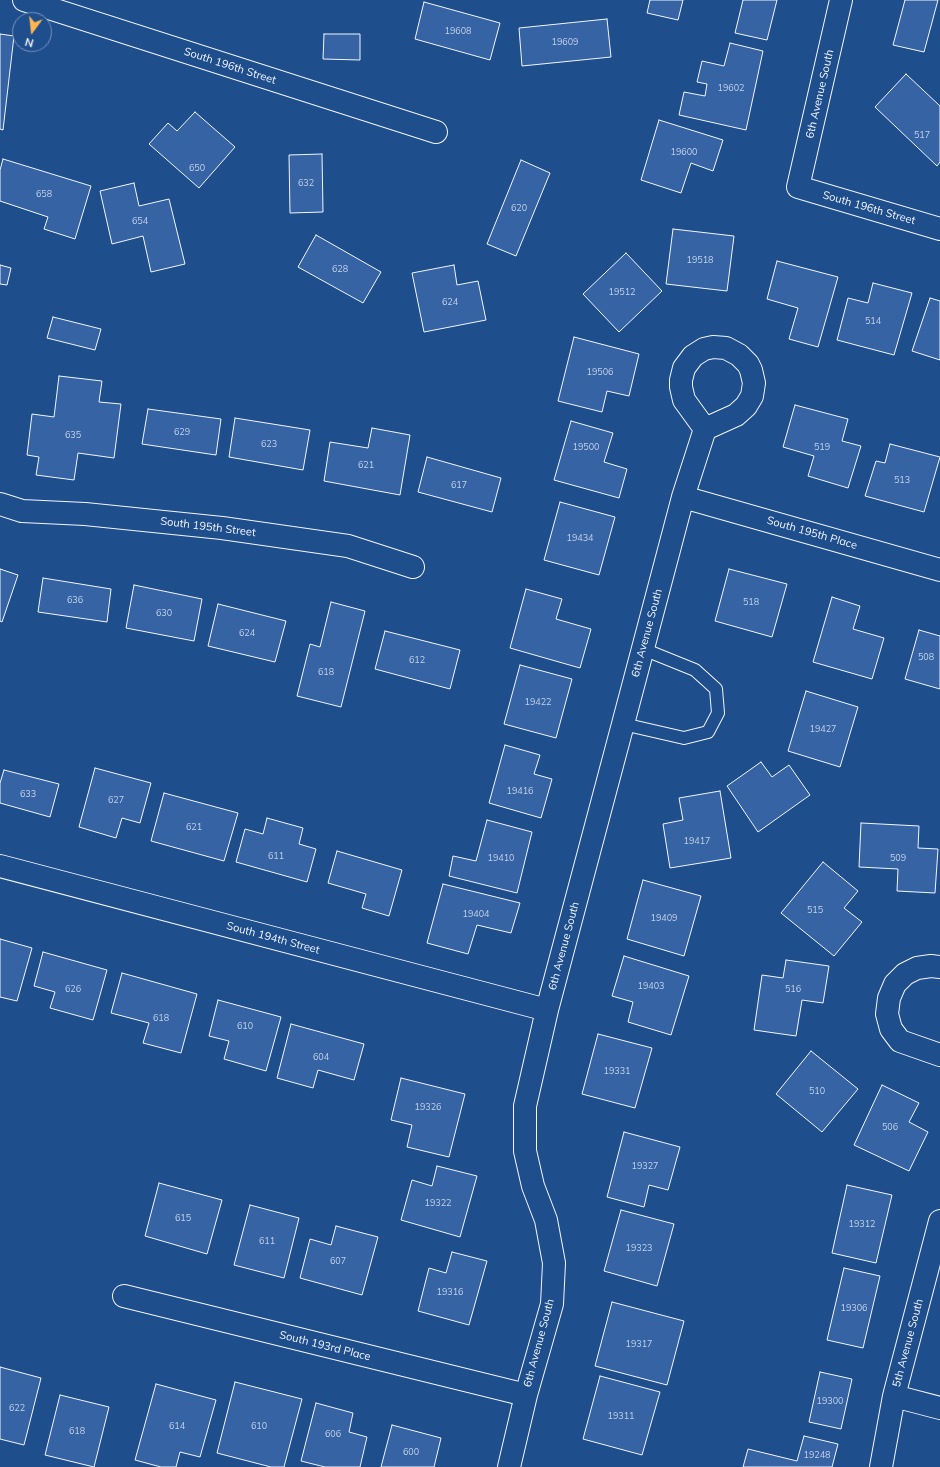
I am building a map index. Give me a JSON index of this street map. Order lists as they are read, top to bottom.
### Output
{
  "streets": {
    "street": [
      "South 196th Street",
      "6th Avenue South",
      "South 195th Street",
      "South 195th Place",
      "South 194th Street",
      "5th Avenue South",
      "South 193rd Place"
    ]
  },
  "crossings": [
    ["South 196th Street", "6th Avenue South"],
    ["6th Avenue South", "South 195th Place"],
    ["6th Avenue South", "South 194th Street"],
    ["6th Avenue South", "South 193rd Place"]
  ],
  "house_numbers": [
    "19608",
    "19609",
    "19602",
    "517",
    "19600",
    "650",
    "632",
    "658",
    "620",
    "654",
    "19518",
    "628",
    "19512",
    "624",
    "514",
    "19506",
    "629",
    "635",
    "623",
    "19500",
    "519",
    "621",
    "513",
    "617",
    "19434",
    "636",
    "518",
    "630",
    "624",
    "508",
    "612",
    "618",
    "19422",
    "19427",
    "19416",
    "633",
    "627",
    "621",
    "19417",
    "611",
    "19410",
    "509",
    "515",
    "19404",
    "19409",
    "19403",
    "626",
    "516",
    "618",
    "610",
    "604",
    "19331",
    "510",
    "19326",
    "506",
    "19327",
    "19322",
    "615",
    "19312",
    "611",
    "19323",
    "607",
    "19316",
    "19306",
    "19317",
    "19300",
    "622",
    "19311",
    "614",
    "610",
    "618",
    "606",
    "600",
    "19248"
  ],
  "north": "bottom"
}
